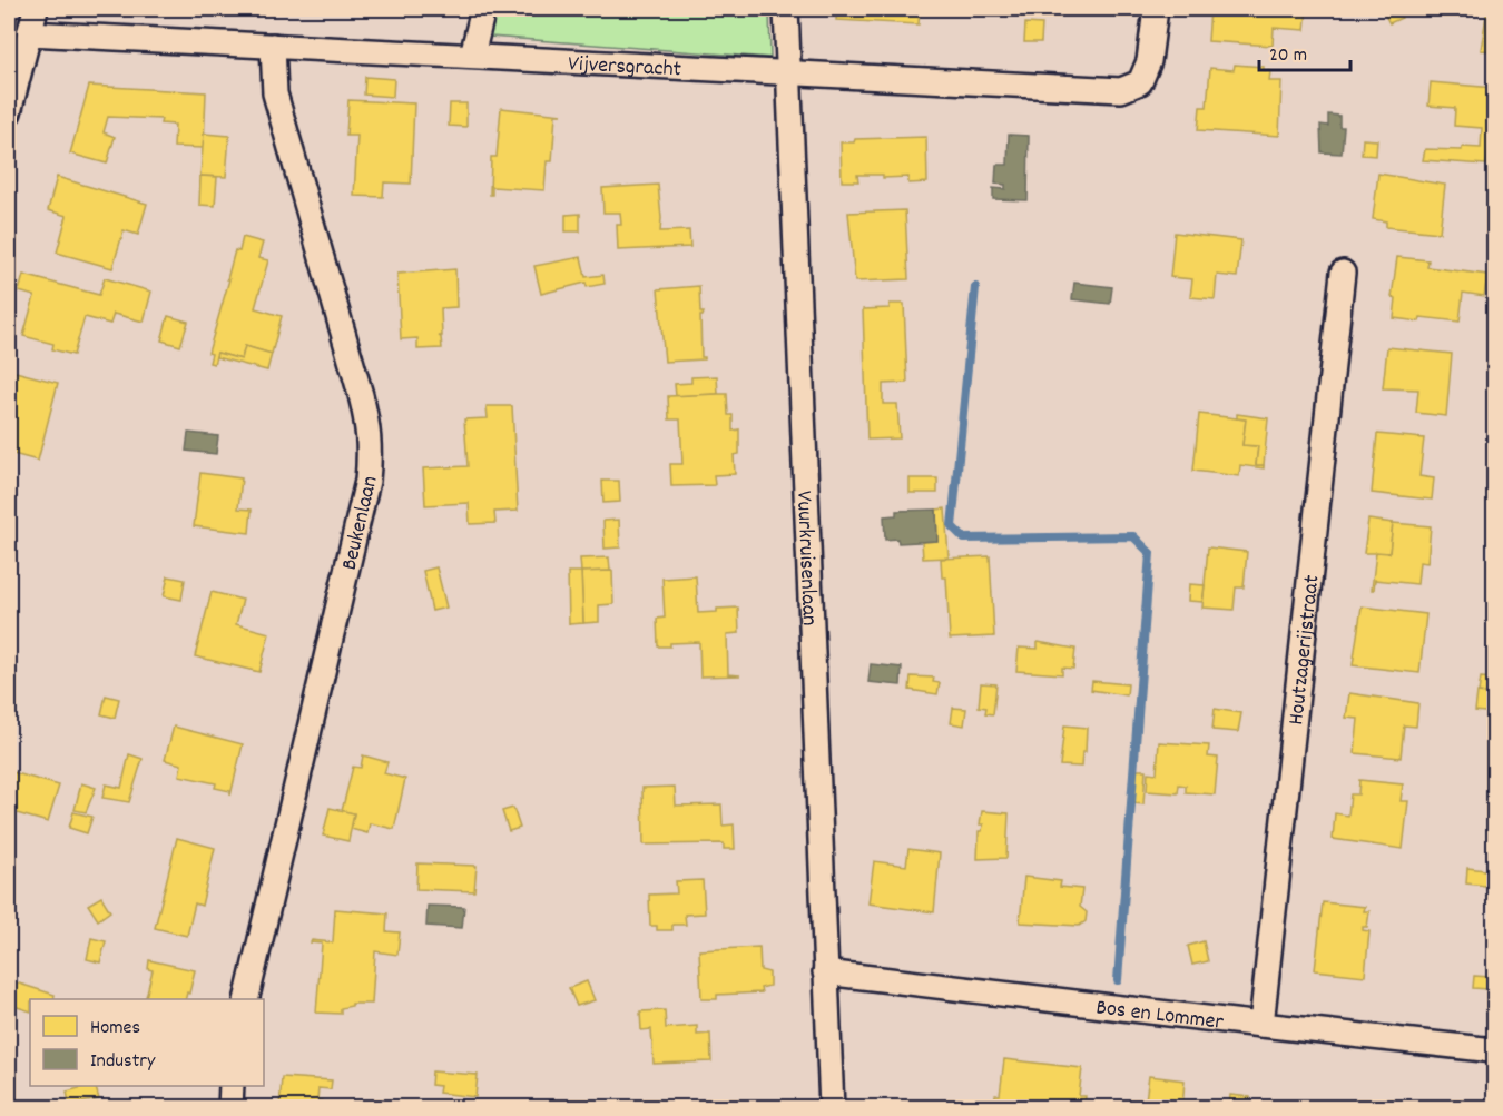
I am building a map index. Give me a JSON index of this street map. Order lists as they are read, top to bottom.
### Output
{
  "streets": {
    "street": [
      "Vijversgracht",
      "Beukenlaan",
      "Vuurkruisenlaan",
      "Houtzagerijstraat",
      "Bos en Lommer"
    ]
  },
  "crossings": [
    ["Vijversgracht", "Beukenlaan"],
    ["Vijversgracht", "Vuurkruisenlaan"],
    ["Vuurkruisenlaan", "Bos en Lommer"],
    ["Houtzagerijstraat", "Bos en Lommer"]
  ],
  "legend": ["Homes", "Industry"],
  "scale_bar": "20 m"
}
